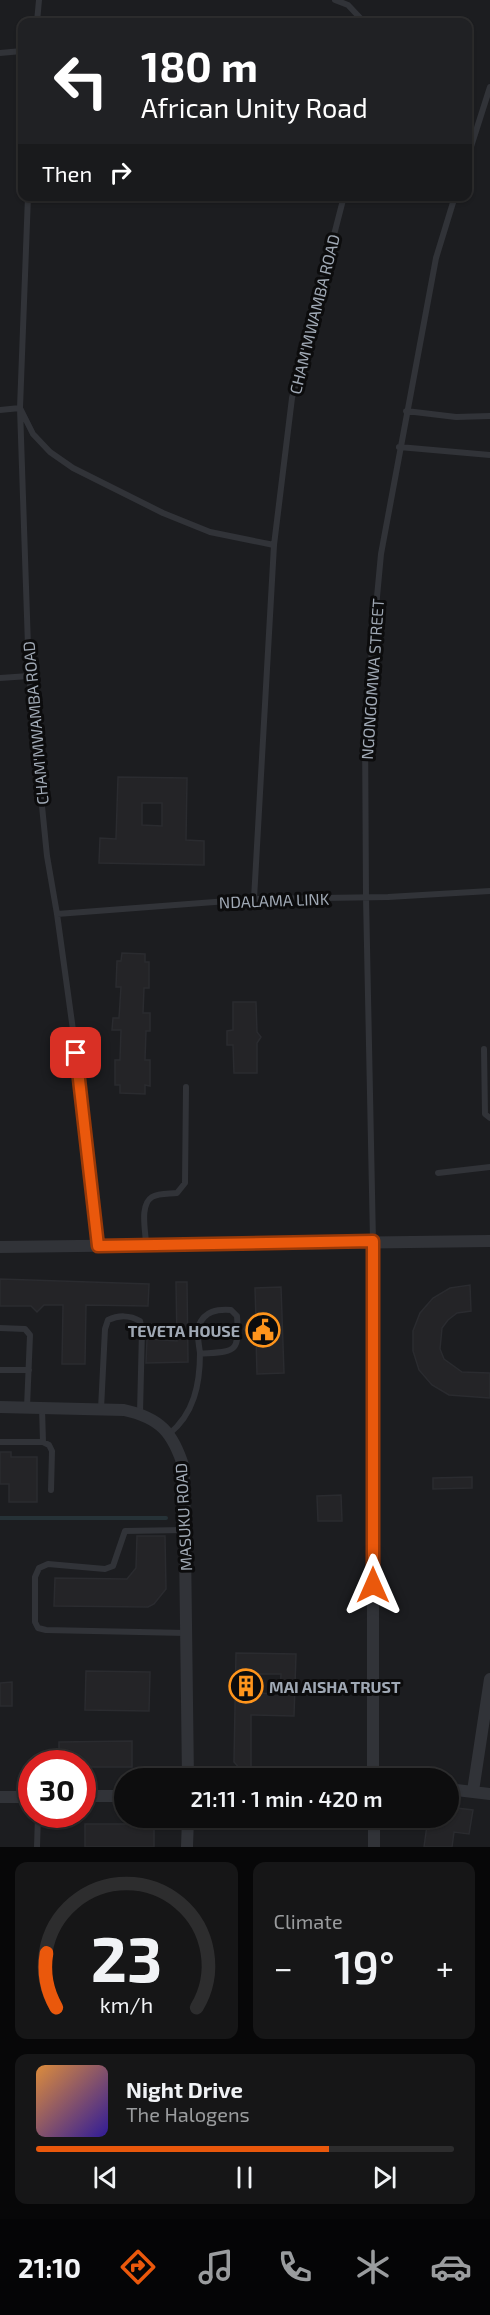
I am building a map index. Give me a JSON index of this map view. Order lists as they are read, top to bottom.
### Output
{
  "streets": {
    "street": ["MASUKU ROAD"],
    "lane": ["CHAM'MWAMBA ROAD", "NGONGOMWA STREET", "NDALAMA LINK"]
  },
  "crossings": [
    ["CHAM'MWAMBA ROAD", "NDALAMA LINK"],
    ["NGONGOMWA STREET", "NDALAMA LINK"]
  ],
  "places": {
    "public building": ["TEVETA HOUSE"],
    "building": ["MAI AISHA TRUST"]
  },
  "page": {
    "turn": ["180 m", "African Unity Road"],
    "then": "Then",
    "limit": "30",
    "trip": "21:11 · 1 min · 420 m",
    "tile": "Climate",
    "heat": ["−", "19°", "+"],
    "song": ["Night Drive", "The Halogens"],
    "tabs": "21:10",
    "gauge": ["23", "km/h"]
  }
}
